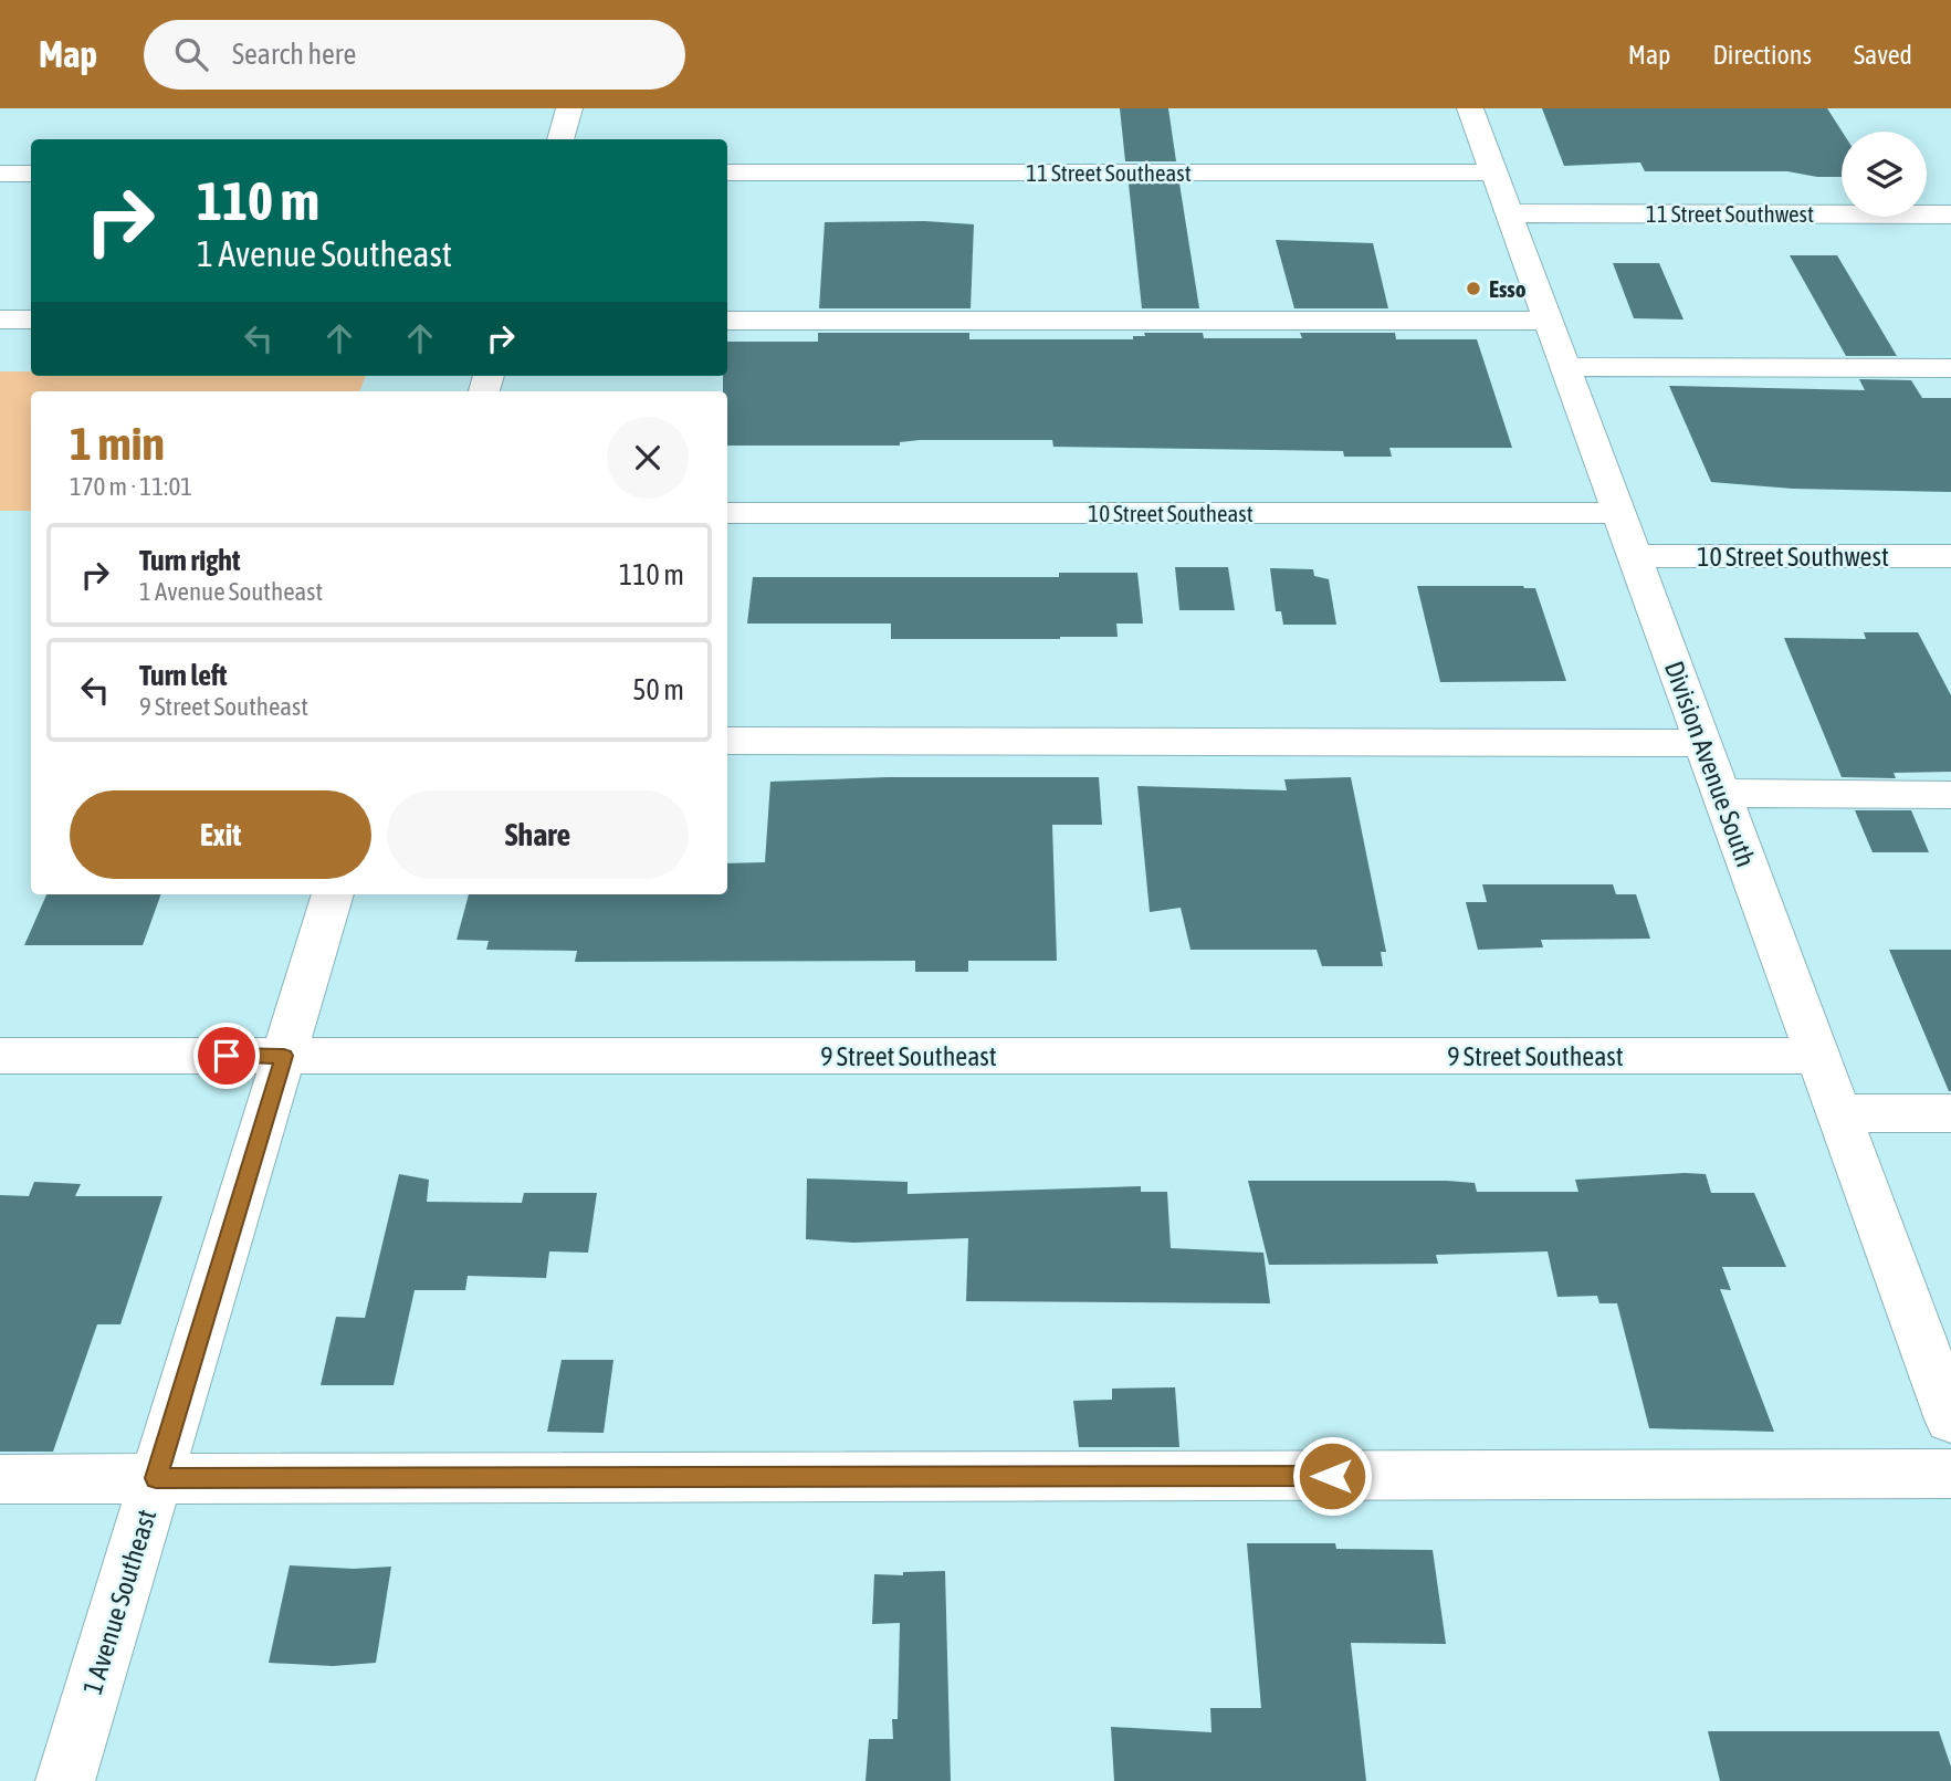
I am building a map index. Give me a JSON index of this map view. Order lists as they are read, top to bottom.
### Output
{
  "streets": {
    "street": [
      "11 Street Southeast",
      "11 Street Southwest",
      "10 Street Southeast",
      "10 Street Southwest",
      "Division Avenue South",
      "9 Street Southeast",
      "1 Avenue Southeast"
    ]
  },
  "crossings": [
    ["11 Street Southeast", "Division Avenue South"],
    ["11 Street Southwest", "Division Avenue South"],
    ["10 Street Southeast", "Division Avenue South"],
    ["10 Street Southwest", "Division Avenue South"],
    ["Division Avenue South", "9 Street Southeast"],
    ["9 Street Southeast", "1 Avenue Southeast"]
  ],
  "places": ["Esso"],
  "page": {
    "header": "Map",
    "search": "Search here",
    "nav": ["Map", "Directions", "Saved"],
    "turn": ["110 m", "1 Avenue Southeast"],
    "heading": ["1 min", "170 m · 11:01"],
    "list": [
      {
        "name": "Turn right",
        "note": "1 Avenue Southeast",
        "value": "110 m"
      },
      {
        "name": "Turn left",
        "note": "9 Street Southeast",
        "value": "50 m"
      }
    ],
    "buttons": ["Exit", "Share"]
  }
}
